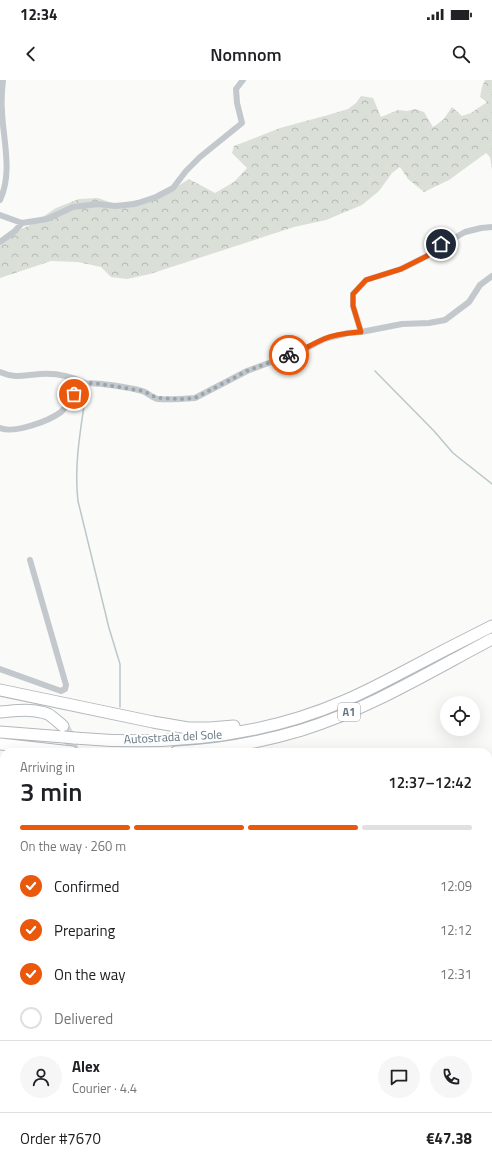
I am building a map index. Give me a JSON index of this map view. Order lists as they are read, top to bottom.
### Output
{
  "streets": {
    "highway": ["A1", "Autostrada del Sole"]
  },
  "page": {
    "status": "12:34",
    "header": "Nomnom",
    "heading": ["3 min", "Arriving in", "12:37–12:42"],
    "panel": [
      "Alex",
      "Courier · 4.4",
      "Order #7670",
      "€47.38"
    ],
    "bar": "On the way · 260 m",
    "list": [
      ["Confirmed", "12:09"],
      ["Preparing", "12:12"],
      ["On the way", "12:31"],
      "Delivered"
    ]
  }
}
